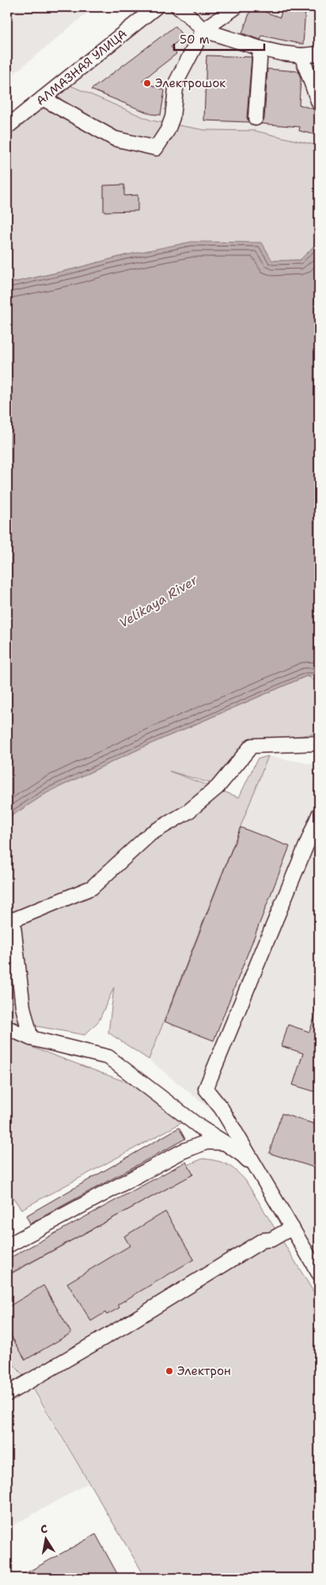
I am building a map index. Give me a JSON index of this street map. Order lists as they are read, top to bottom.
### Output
{
  "streets": {
    "street": ["АЛМАЗНАЯ УЛИЦА"]
  },
  "water": ["Velikaya River"],
  "places": ["Электрошок", "Электрон"],
  "scale_bar": "50 m",
  "north": "top"
}
